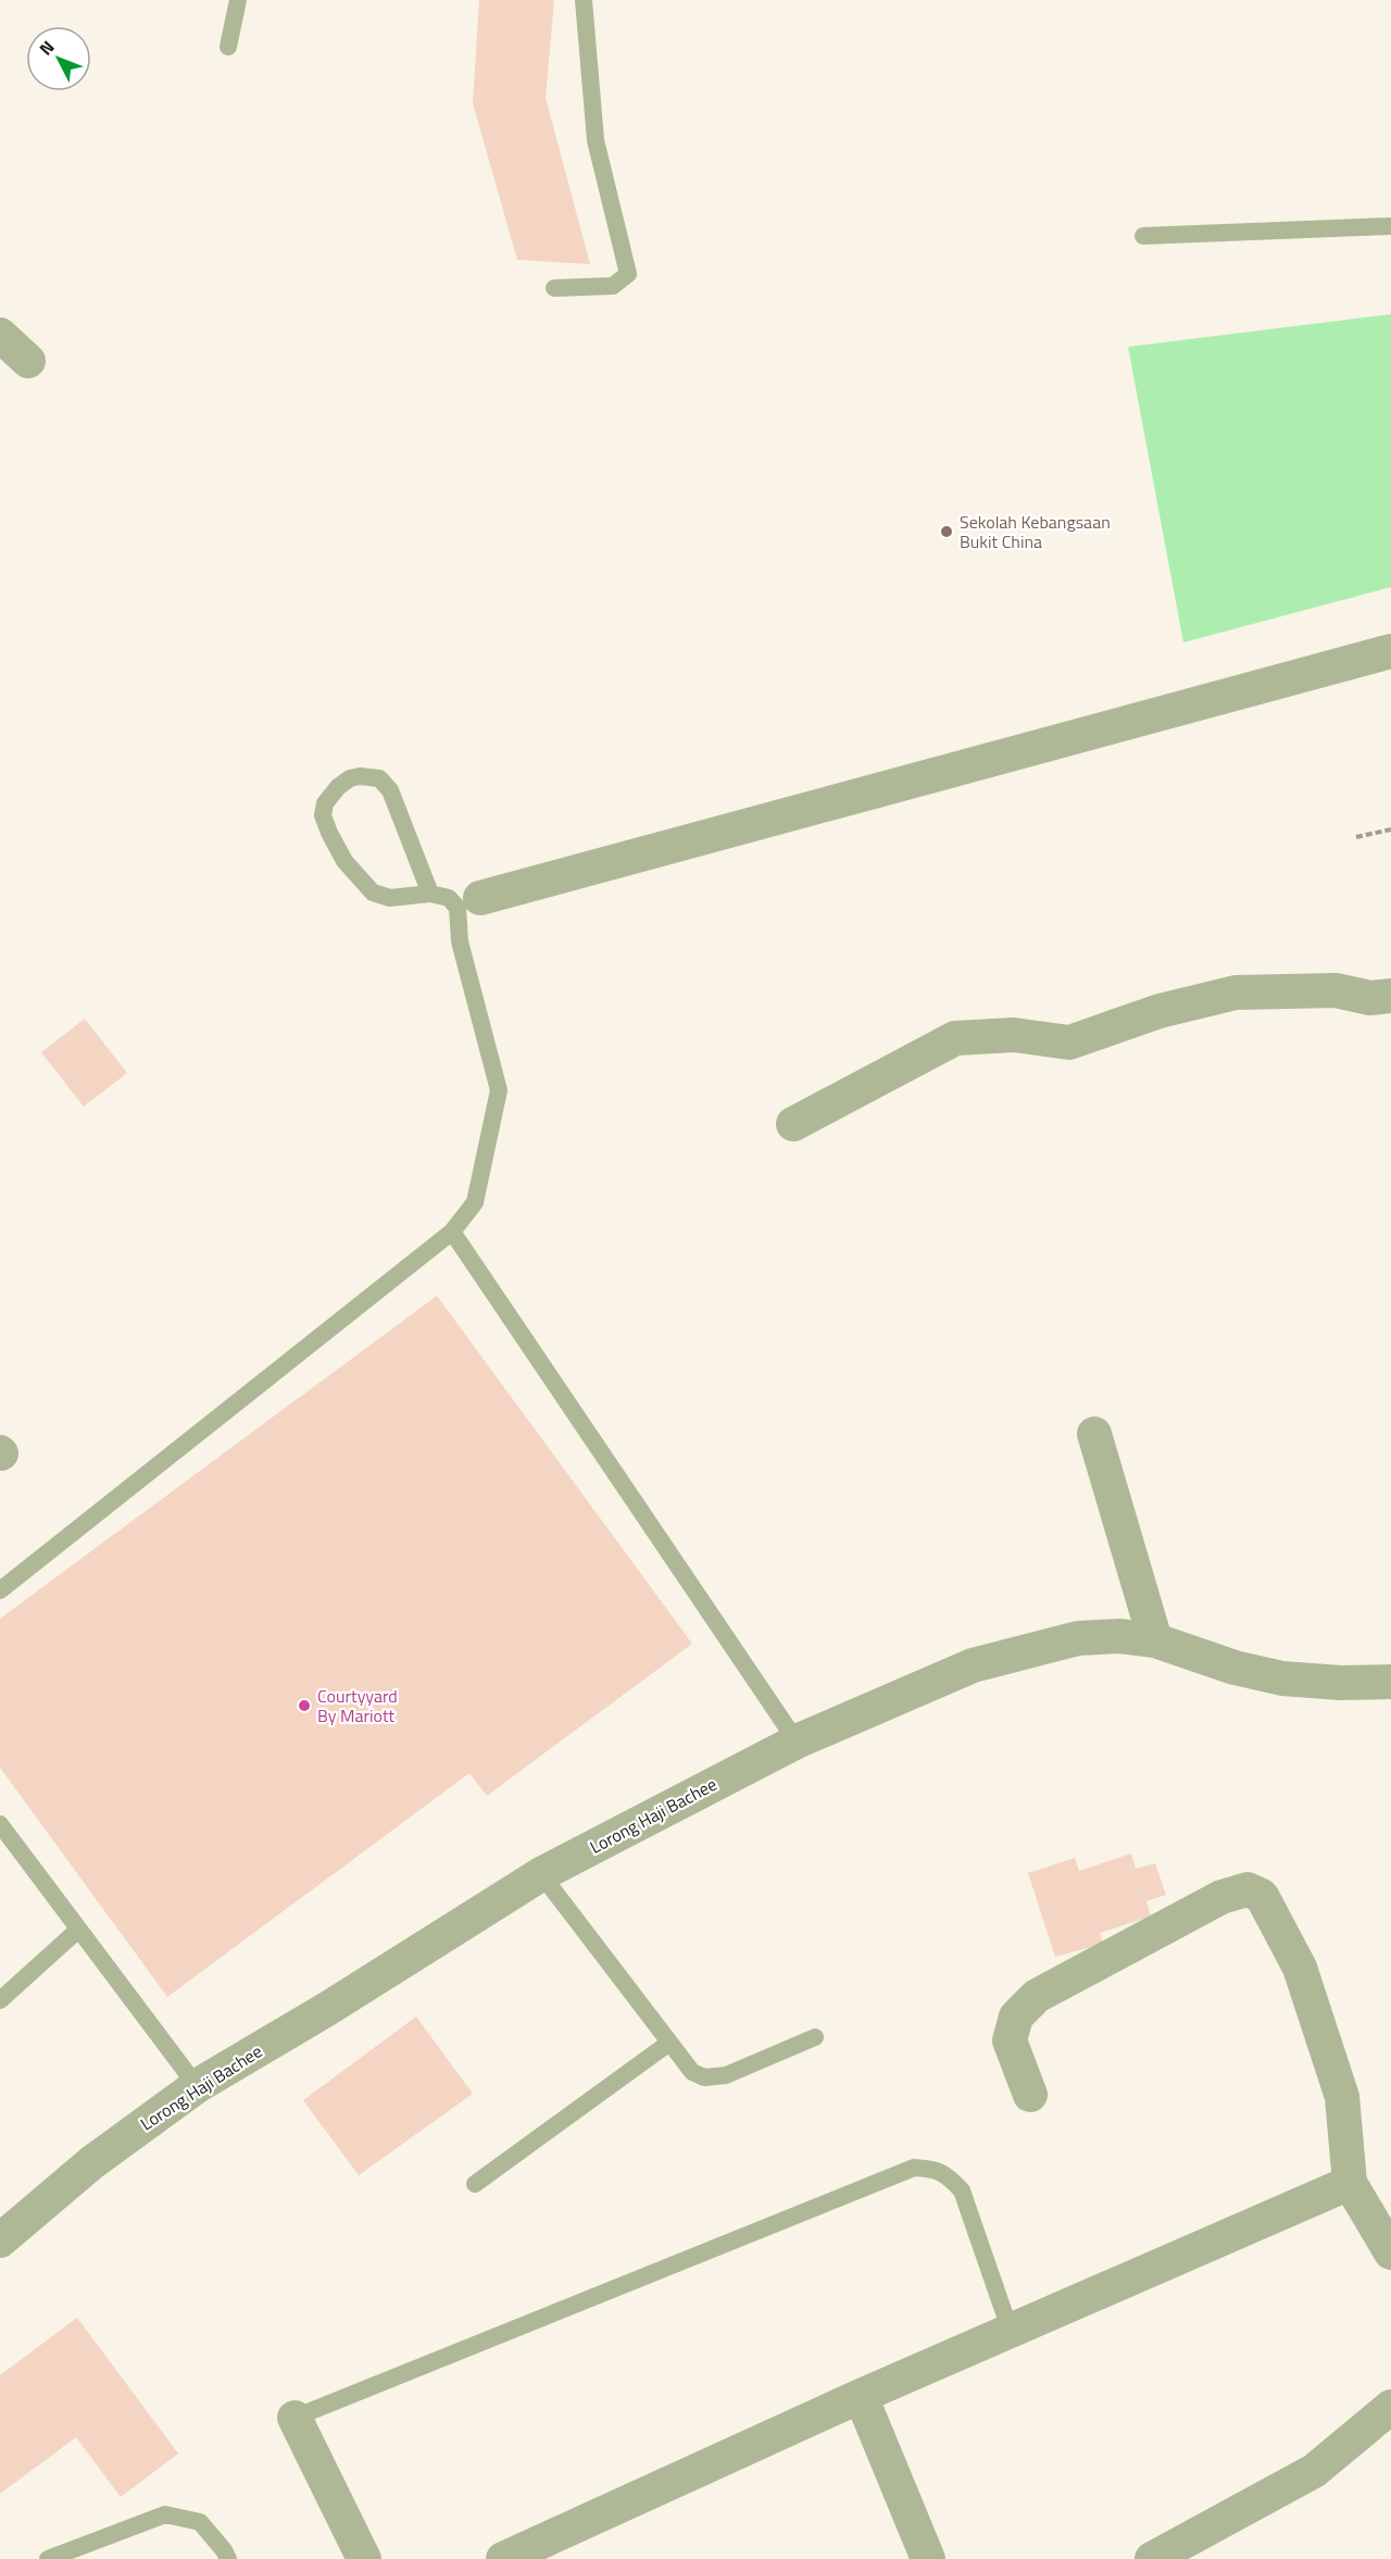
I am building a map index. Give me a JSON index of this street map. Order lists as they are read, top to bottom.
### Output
{
  "streets": {
    "street": ["Lorong Haji Bachee"]
  },
  "places": ["Sekolah Kebangsaan Bukit China", "Courtyyard By Mariott"],
  "north": "top left"
}
